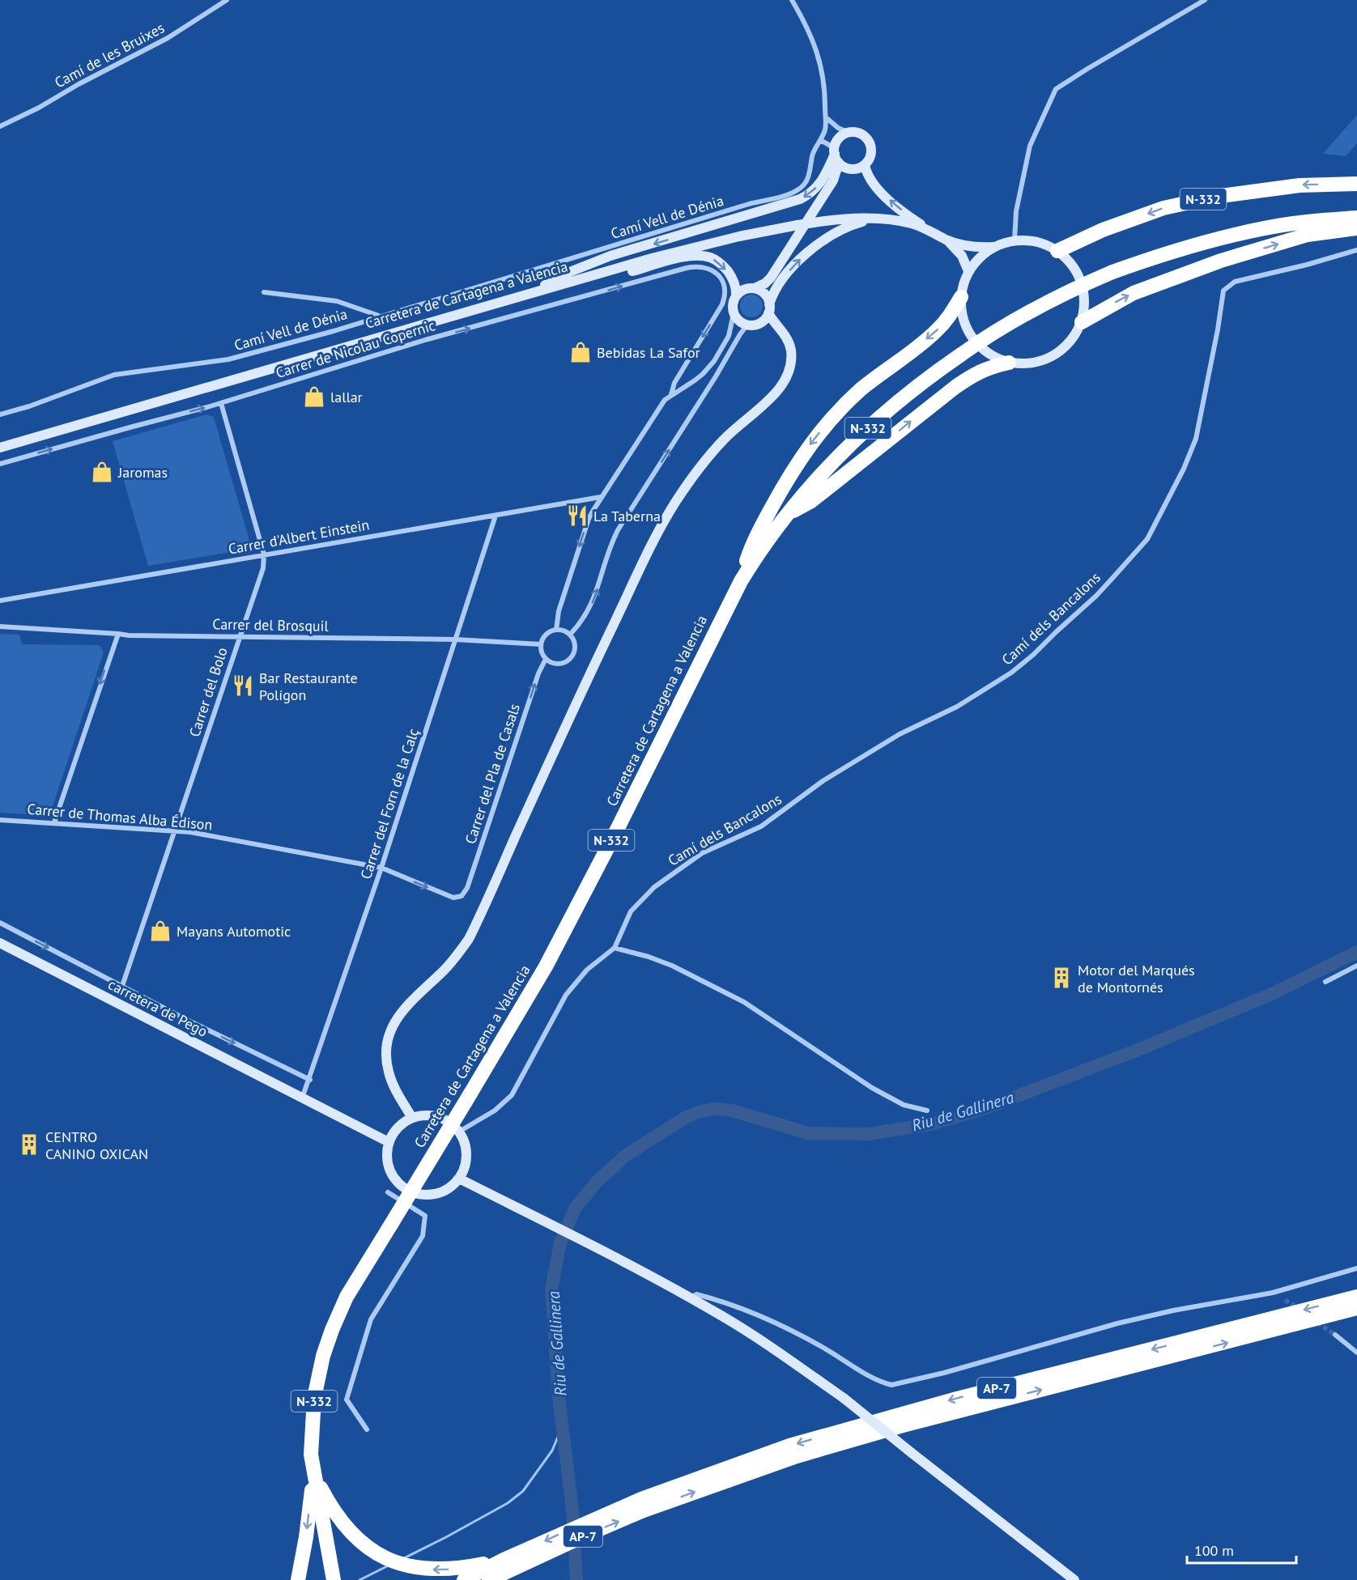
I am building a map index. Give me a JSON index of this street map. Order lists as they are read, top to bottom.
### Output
{
  "streets": {
    "highway": ["N-332", "Carretera de Cartagena a Valencia", "AP-7"],
    "main road": ["carretera de Pego"],
    "street": [
      "Camí de les Bruixes",
      "Camí Vell de Dénia",
      "Carrer de Nicolau Copernic",
      "Carrer d'Albert Einstein",
      "Camí dels Bancalons",
      "Carrer del Brosquil",
      "Carrer del Bolo",
      "Carrer del Pla de Casals",
      "Carrer del Forn de la Calç",
      "Carrer de Thomas Alba Édison"
    ]
  },
  "crossings": [
    ["N-332", "Carretera de Cartagena a Valencia"],
    ["Carrer de Nicolau Copernic", "Carrer del Bolo"],
    ["Carrer d'Albert Einstein", "Carrer del Bolo"],
    ["Carrer d'Albert Einstein", "Carrer del Forn de la Calç"],
    ["Carrer del Brosquil", "Carrer del Bolo"],
    ["Carrer del Brosquil", "Carrer del Pla de Casals"],
    ["Carrer del Brosquil", "Carrer del Forn de la Calç"],
    ["Carrer del Bolo", "Carrer de Thomas Alba Édison"],
    ["Carrer del Pla de Casals", "Carrer de Thomas Alba Édison"],
    ["Carrer del Forn de la Calç", "Carrer de Thomas Alba Édison"],
    ["Carrer del Forn de la Calç", "carretera de Pego"]
  ],
  "one_way": ["Carrer del Pla de Casals"],
  "water": ["Riu de Gallinera"],
  "places": {
    "shop": [
      "Bebidas La Safor",
      "lallar",
      "Jaromas",
      "Mayans Automotic"
    ],
    "restaurant": ["La Taberna", "Bar Restaurante Polígon"],
    "building": ["Motor del Marqués de Montornés", "CENTRO CANINO OXICAN"]
  },
  "scale_bar": "100 m"
}
